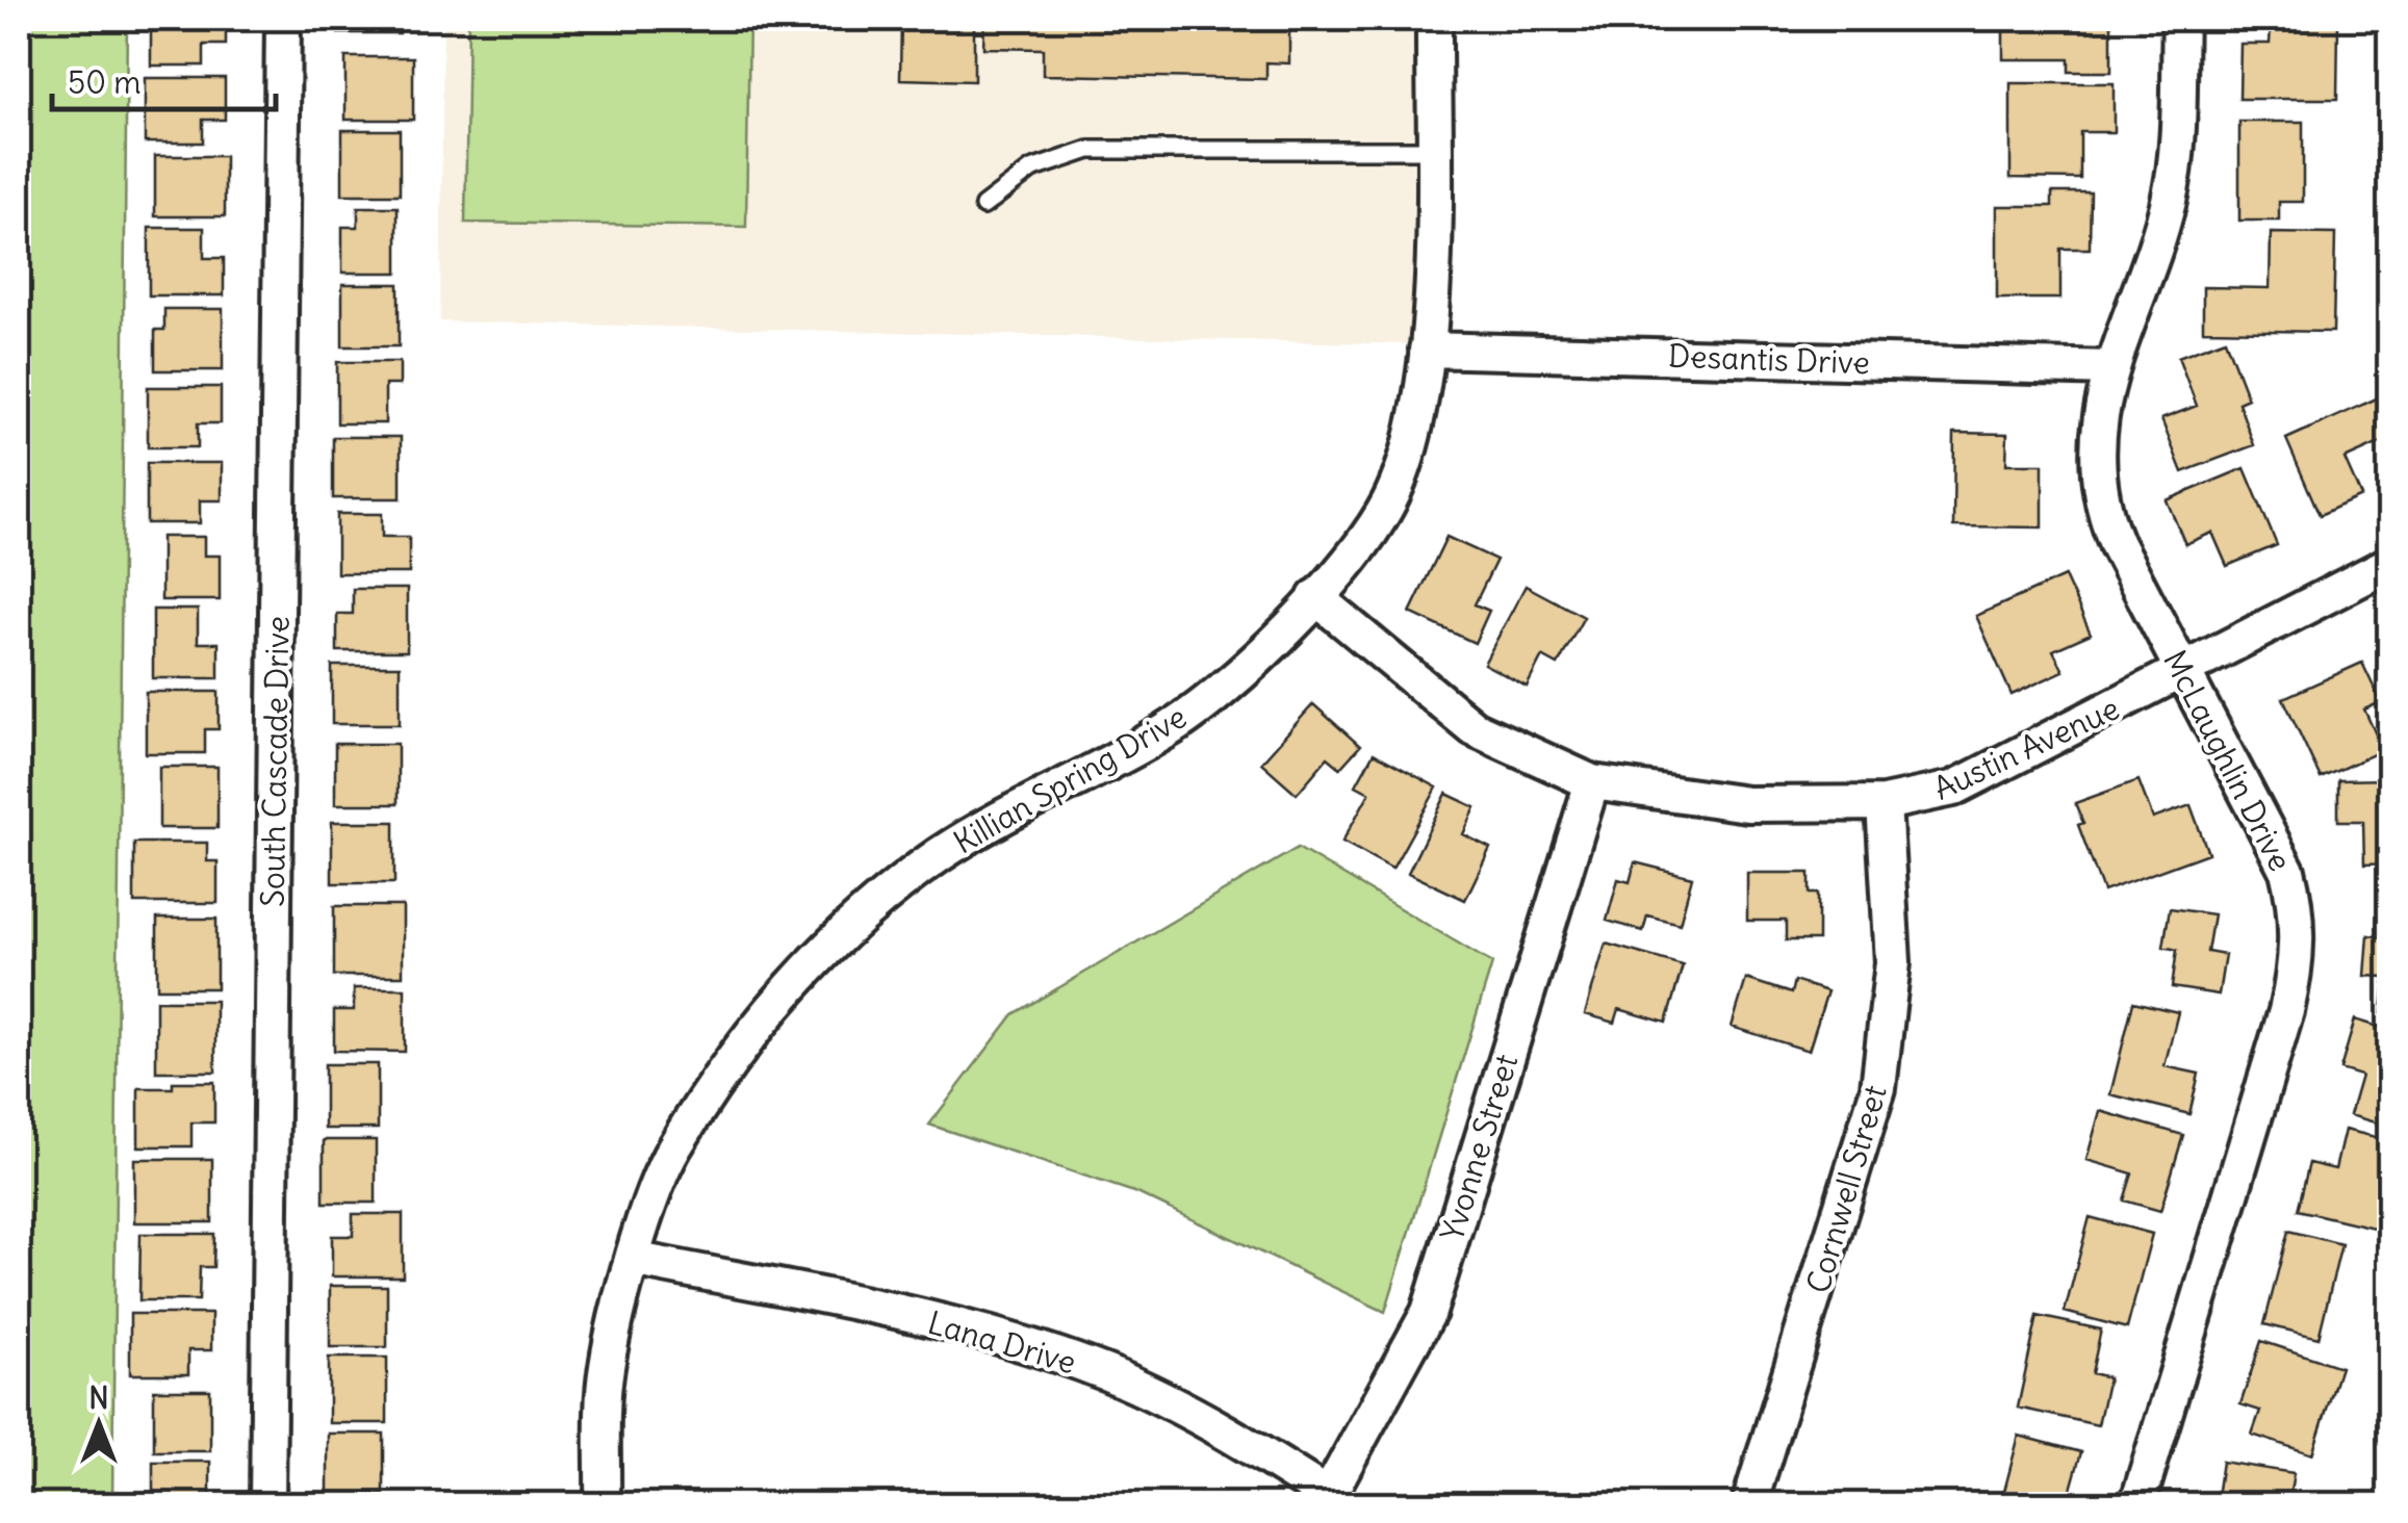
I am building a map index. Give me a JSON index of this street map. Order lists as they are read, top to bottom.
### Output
{
  "streets": {
    "street": [
      "Desantis Drive",
      "Austin Avenue",
      "McLaughlin Drive",
      "South Cascade Drive",
      "Killian Spring Drive",
      "Yvonne Street",
      "Cornwell Street",
      "Lana Drive"
    ]
  },
  "crossings": [
    ["Desantis Drive", "McLaughlin Drive"],
    ["Desantis Drive", "Killian Spring Drive"],
    ["Austin Avenue", "McLaughlin Drive"],
    ["Austin Avenue", "Killian Spring Drive"],
    ["Austin Avenue", "Yvonne Street"],
    ["Austin Avenue", "Cornwell Street"],
    ["Killian Spring Drive", "Lana Drive"],
    ["Yvonne Street", "Lana Drive"]
  ],
  "scale_bar": "50 m",
  "north": "top"
}
